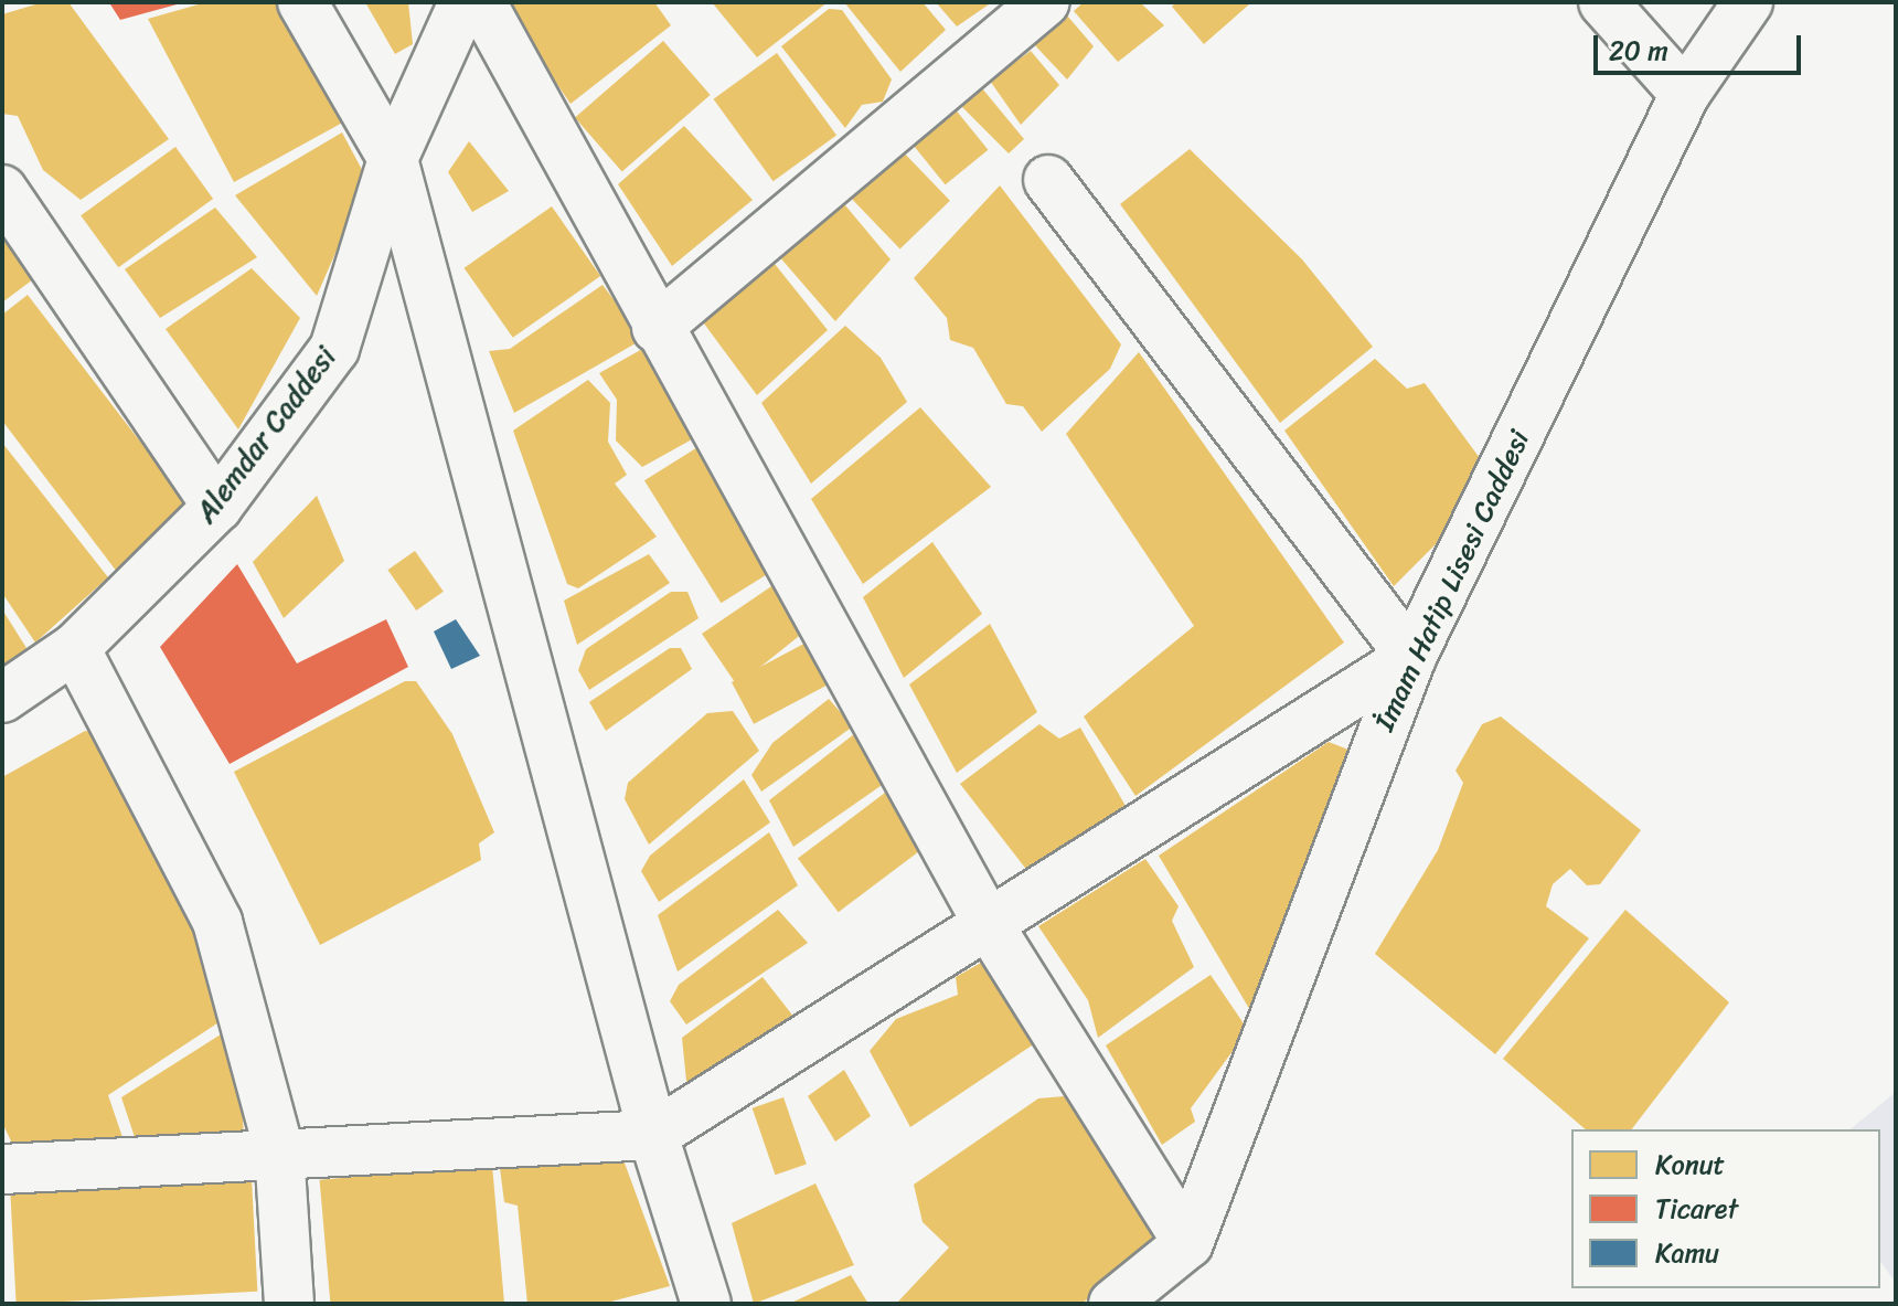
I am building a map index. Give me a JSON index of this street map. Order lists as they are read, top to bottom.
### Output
{
  "streets": {
    "street": ["Alemdar Caddesi", "İmam Hatip Lisesi Caddesi"]
  },
  "legend": ["Konut", "Ticaret", "Kamu"],
  "scale_bar": "20 m"
}
